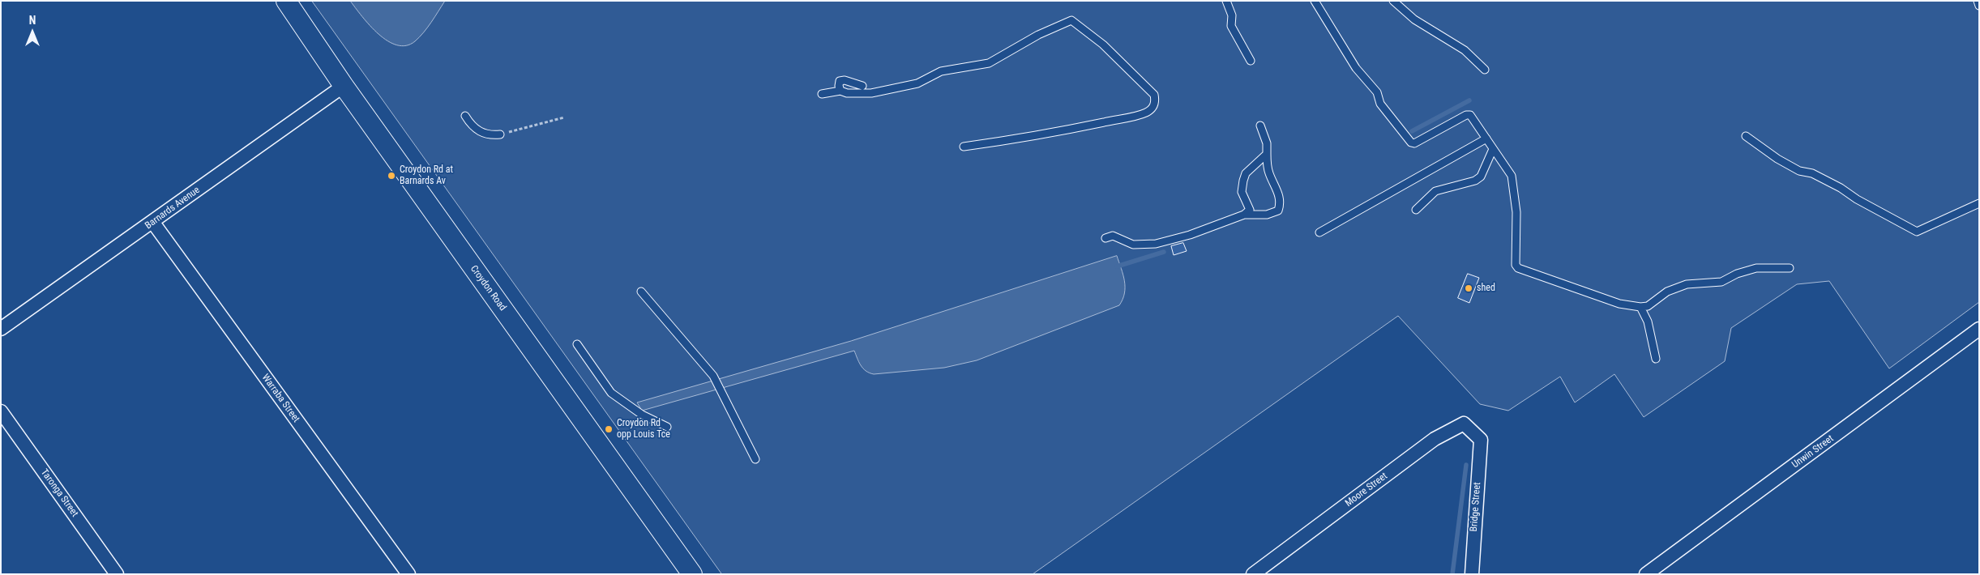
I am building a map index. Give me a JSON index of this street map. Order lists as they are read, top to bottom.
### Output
{
  "streets": {
    "main road": ["Croydon Road"],
    "street": [
      "Barnards Avenue",
      "Warraba Street",
      "Unwin Street",
      "Moore Street",
      "Taronga Street",
      "Bridge Street"
    ]
  },
  "crossings": [
    ["Barnards Avenue", "Croydon Road"],
    ["Barnards Avenue", "Warraba Street"],
    ["Moore Street", "Bridge Street"]
  ],
  "places": ["Croydon Rd at Barnards Av", "shed", "Croydon Rd opp Louis Tce"],
  "north": "top"
}
